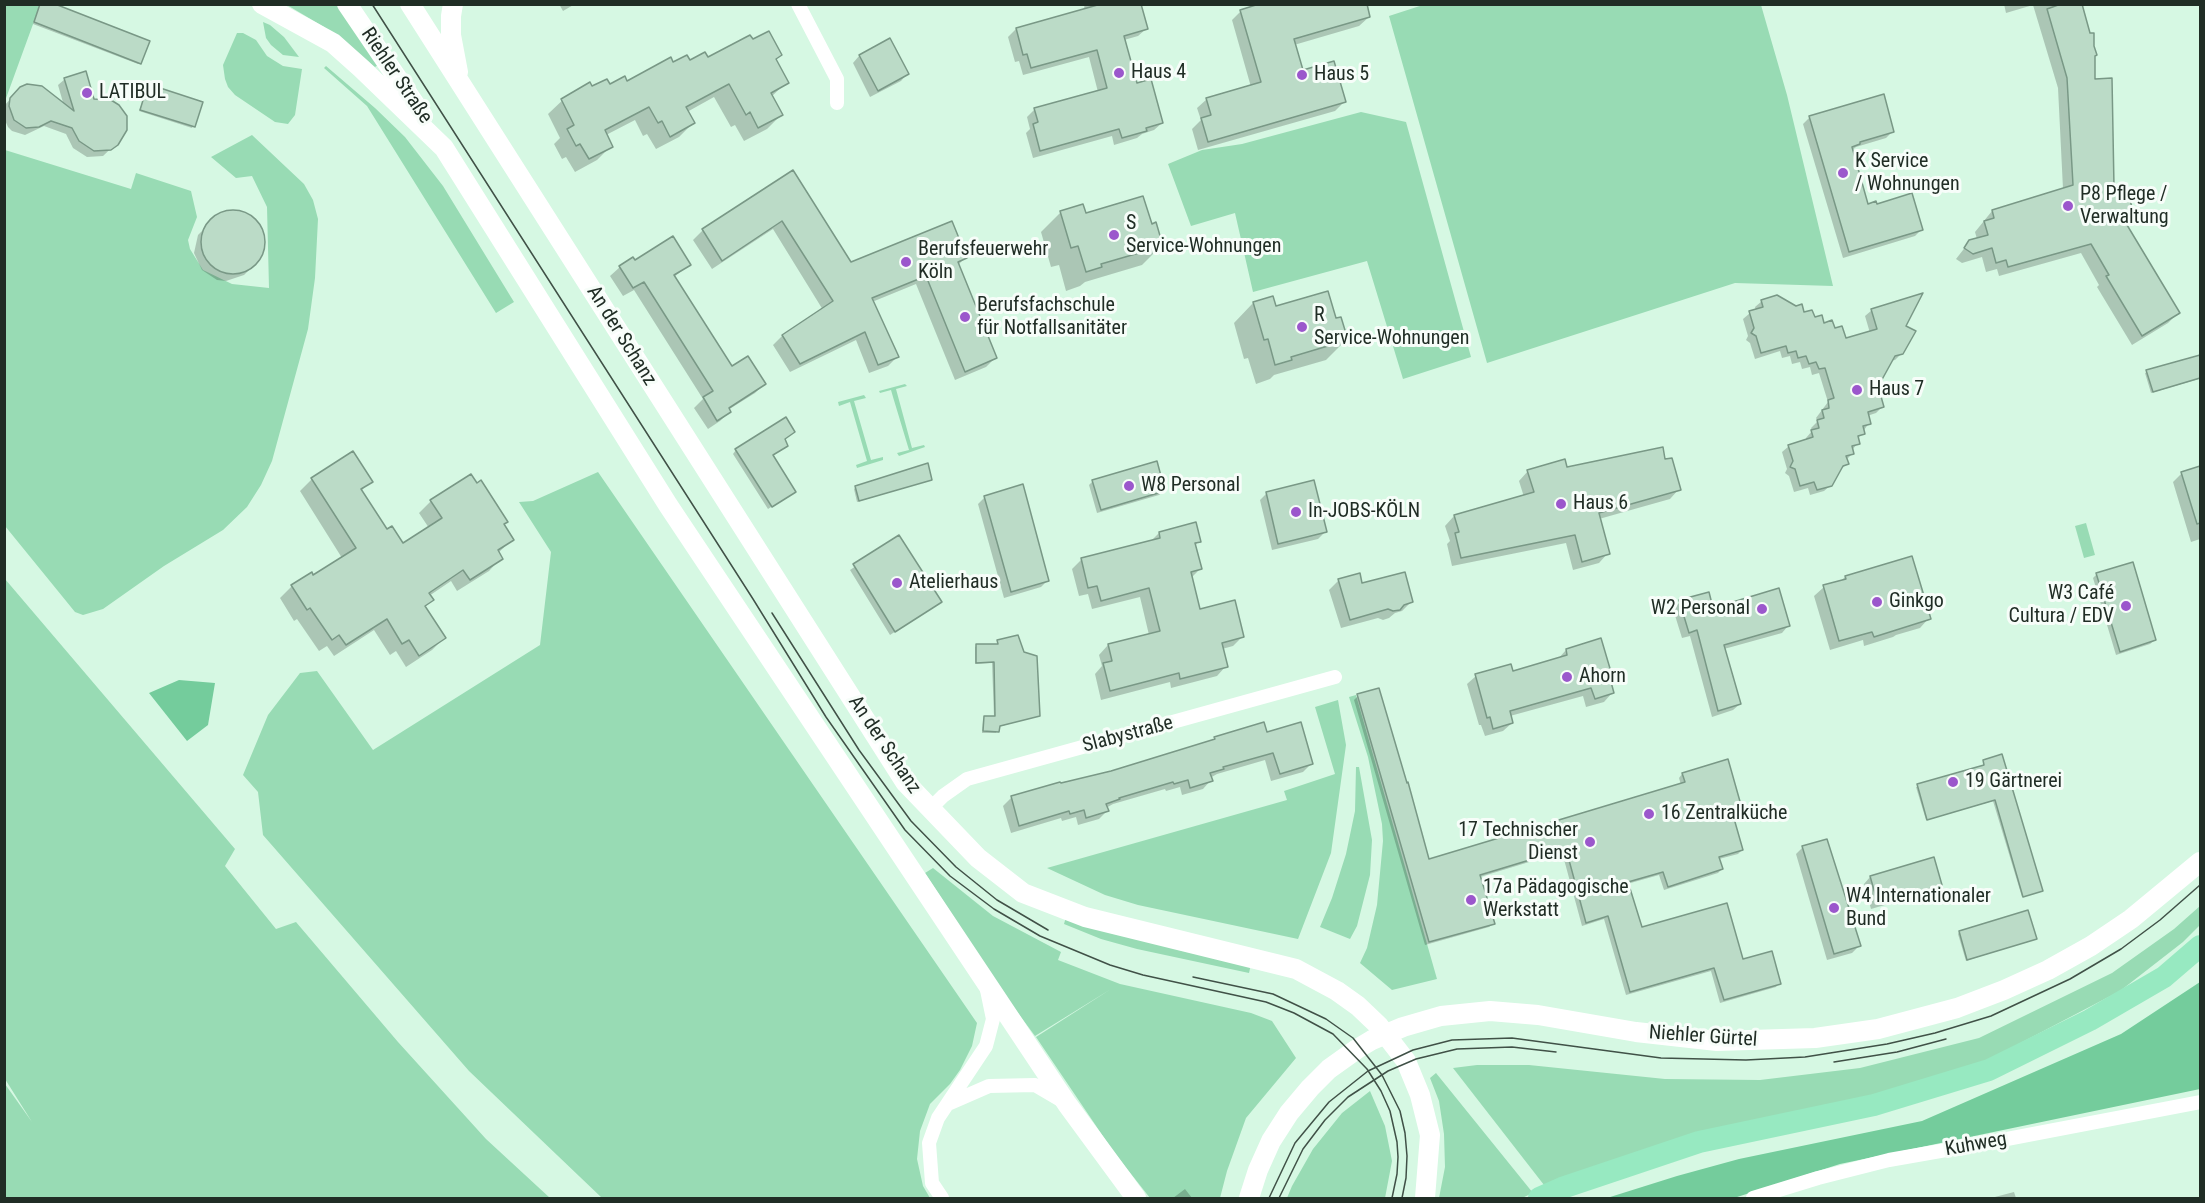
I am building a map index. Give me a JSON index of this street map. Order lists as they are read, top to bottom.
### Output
{
  "streets": {
    "main road": ["Riehler Straße", "An der Schanz", "Niehler Gürtel"],
    "street": ["Slabystraße", "Kuhweg"]
  },
  "crossings": [
    ["An der Schanz", "Slabystraße"]
  ],
  "places": [
    "Haus 4",
    "Haus 5",
    "LATIBUL",
    "K Service / Wohnungen",
    "P8 Pflege / Verwaltung",
    "S Service-Wohnungen",
    "Berufsfeuerwehr Köln",
    "Berufsfachschule für Notfallsanitäter",
    "R Service-Wohnungen",
    "Haus 7",
    "W8 Personal",
    "Haus 6",
    "In-JOBS-KÖLN",
    "Atelierhaus",
    "Ginkgo",
    "W3 Café Cultura / EDV",
    "W2 Personal",
    "Ahorn",
    "19 Gärtnerei",
    "16 Zentralküche",
    "17 Technischer Dienst",
    "17a Pädagogische Werkstatt",
    "W4 Internationaler Bund"
  ]
}
